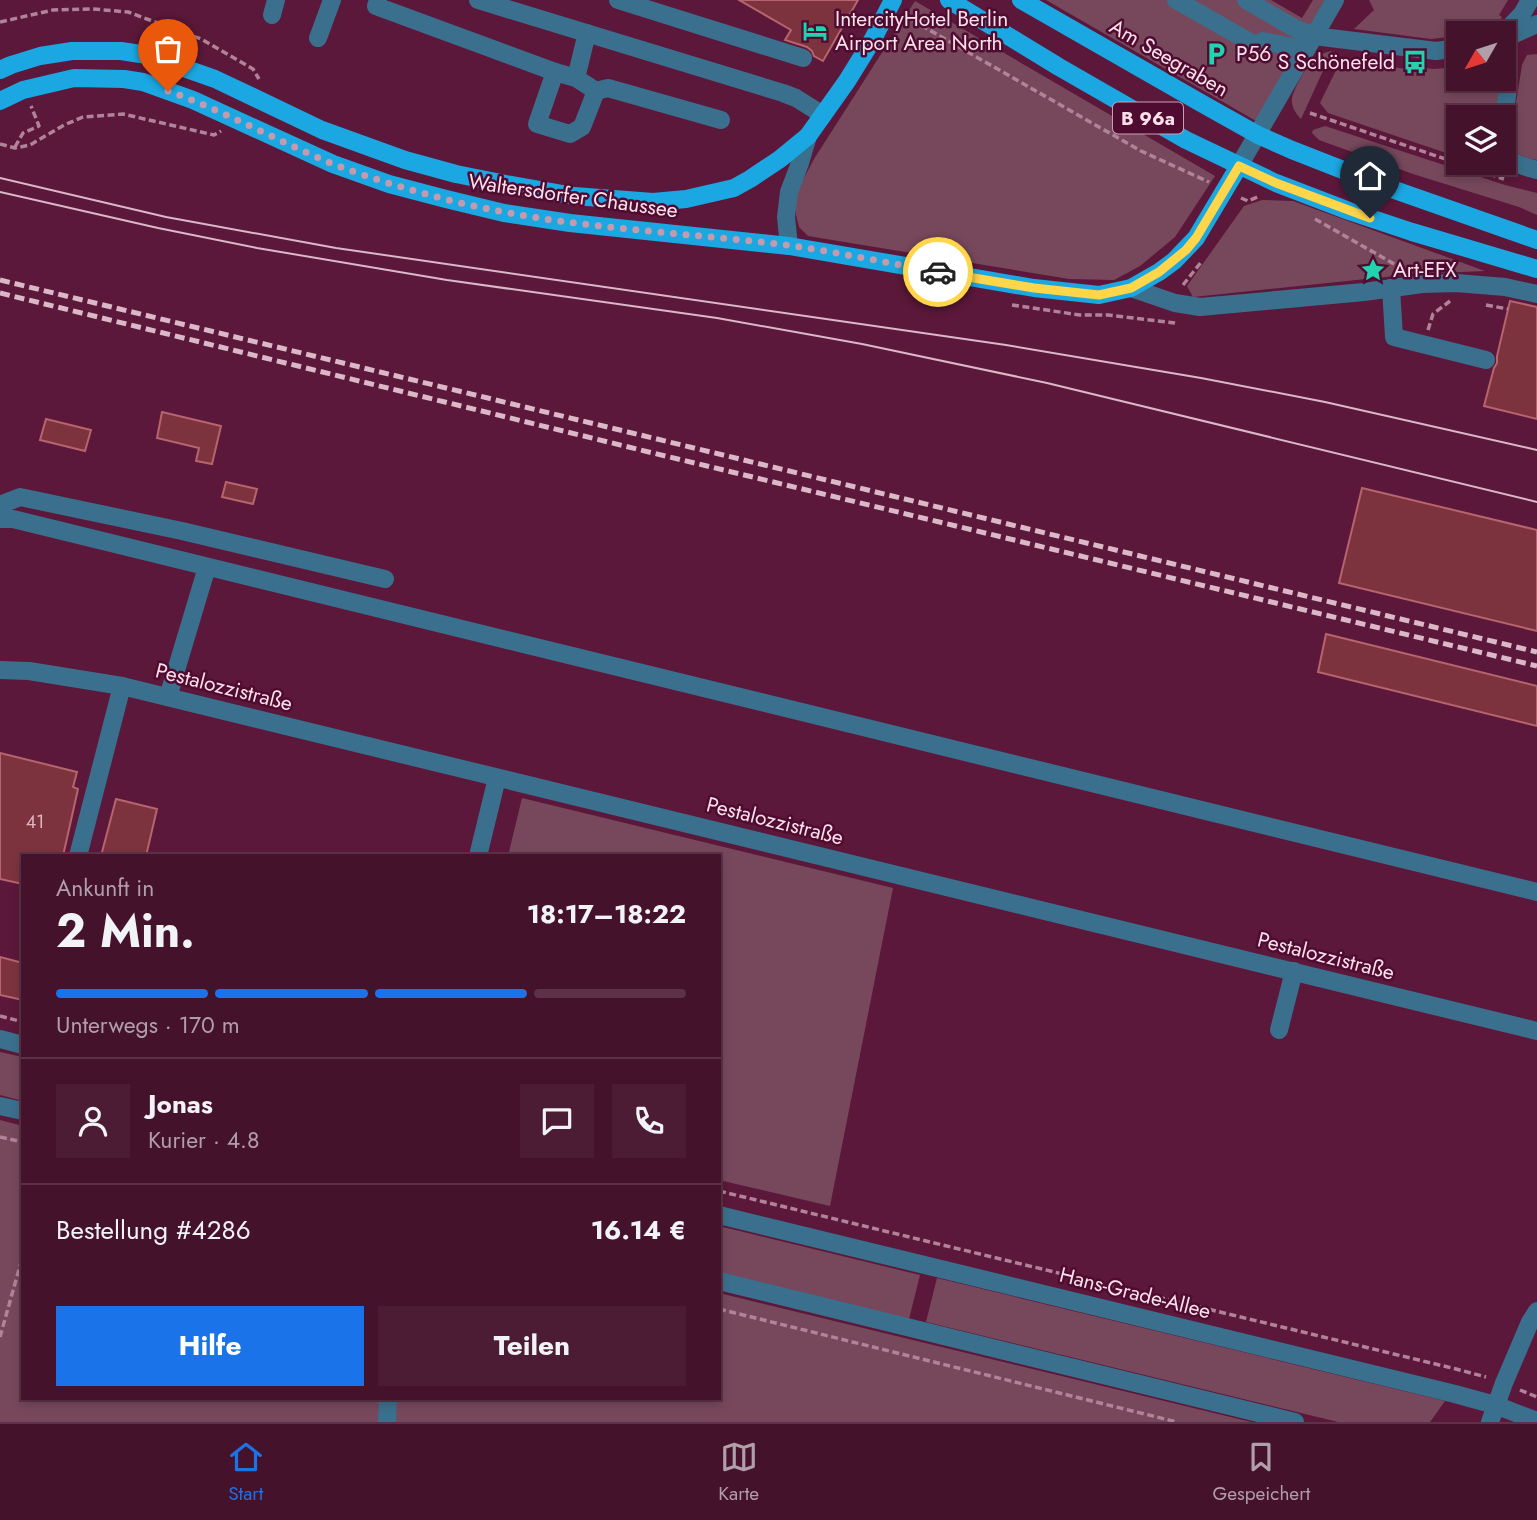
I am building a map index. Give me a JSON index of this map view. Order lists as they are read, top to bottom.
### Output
{
  "streets": {
    "main road": ["Am Seegraben", "B 96a", "Waltersdorfer Chaussee"],
    "street": ["Pestalozzistraße", "Hans-Grade-Allee"]
  },
  "crossings": [
    ["Am Seegraben", "B 96a"],
    ["B 96a", "Waltersdorfer Chaussee"]
  ],
  "places": {
    "hotel": ["IntercityHotel Berlin Airport Area North"],
    "parking": ["P56"],
    "bus stop": ["S Schönefeld"],
    "place": ["Art-EFX"]
  },
  "house_numbers": ["41"],
  "north": "bottom left",
  "page": {
    "heading": ["2 Min.", "Ankunft in", "18:17–18:22"],
    "panel": [
      "Jonas",
      "Kurier · 4.8",
      "Bestellung #4286",
      "16.14 €"
    ],
    "bar": "Unterwegs · 170 m",
    "buttons": ["Hilfe", "Teilen"],
    "tabs": ["Start", "Karte", "Gespeichert"]
  }
}
